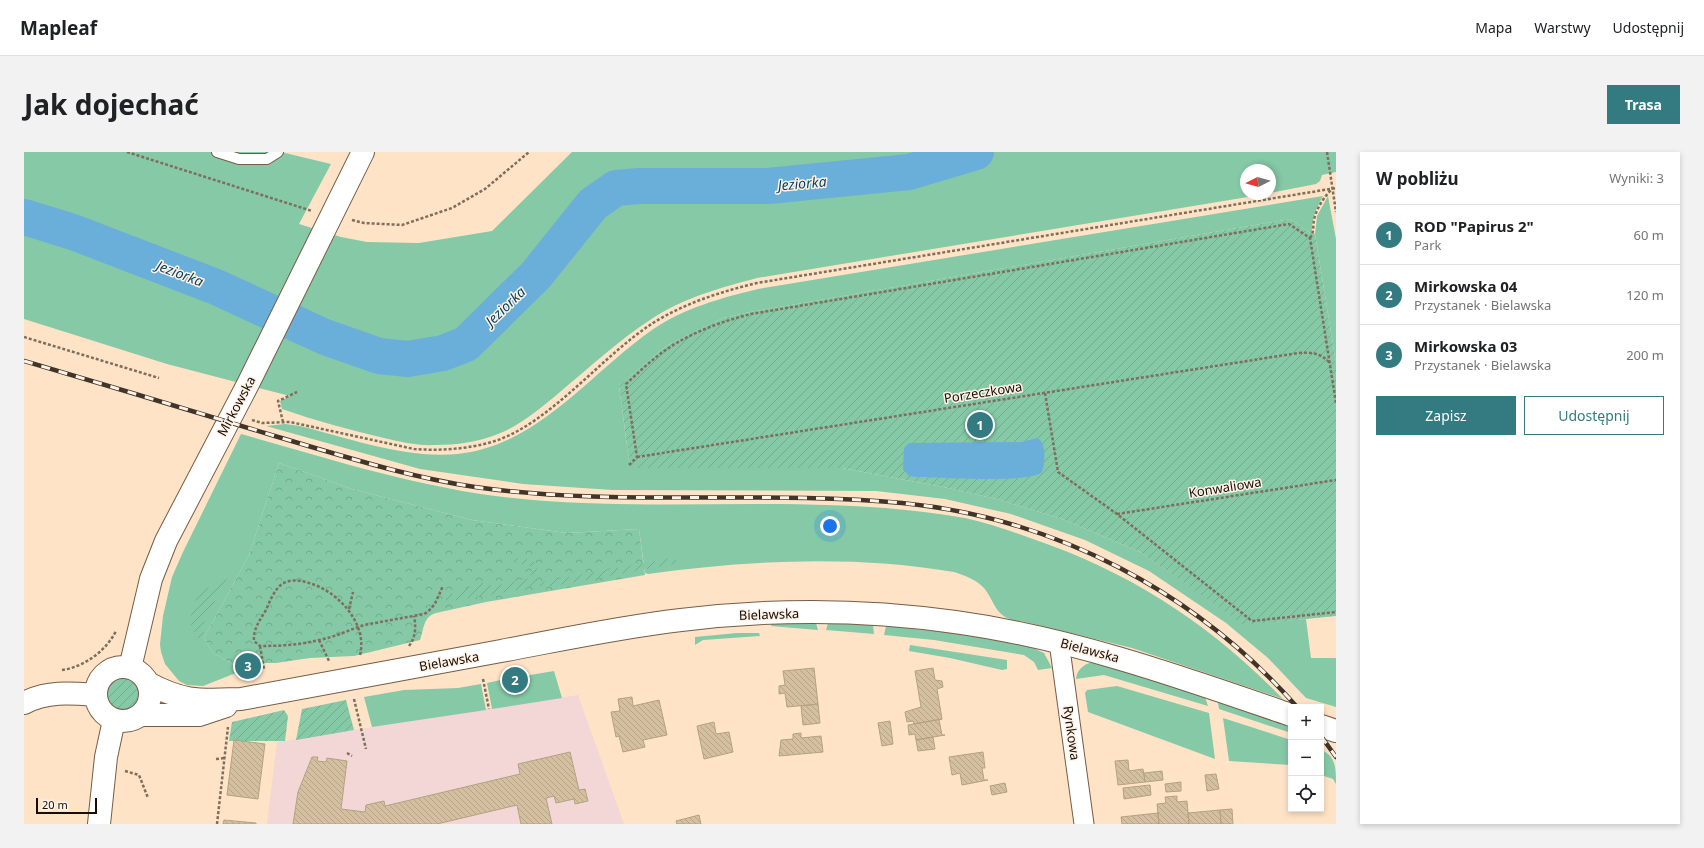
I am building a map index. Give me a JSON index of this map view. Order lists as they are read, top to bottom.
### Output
{
  "streets": {
    "street": ["Mirkowska", "Bielawska", "Rynkowa"],
    "path": ["Porzeczkowa", "Konwaliowa"]
  },
  "crossings": [
    ["Mirkowska", "Bielawska"],
    ["Bielawska", "Rynkowa"]
  ],
  "water": ["Jeziorka"],
  "scale_bar": "20 m",
  "north": "left",
  "page": {
    "header": "Mapleaf",
    "nav": ["Mapa", "Warstwy", "Udostępnij"],
    "title": "Jak dojechać",
    "buttons": [
      "Trasa",
      ["Zapisz", "Udostępnij"]
    ],
    "heading": ["W pobliżu", "Wyniki: 3"],
    "list": [
      {
        "mark": "1",
        "name": "ROD \"Papirus 2\"",
        "note": "Park",
        "value": "60 m"
      },
      {
        "mark": "2",
        "name": "Mirkowska 04",
        "note": "Przystanek · Bielawska",
        "value": "120 m"
      },
      {
        "mark": "3",
        "name": "Mirkowska 03",
        "note": "Przystanek · Bielawska",
        "value": "200 m"
      }
    ],
    "pins": ["1", "3", "2"],
    "map_buttons": ["+", "−"],
    "scale": "20 m"
  }
}
